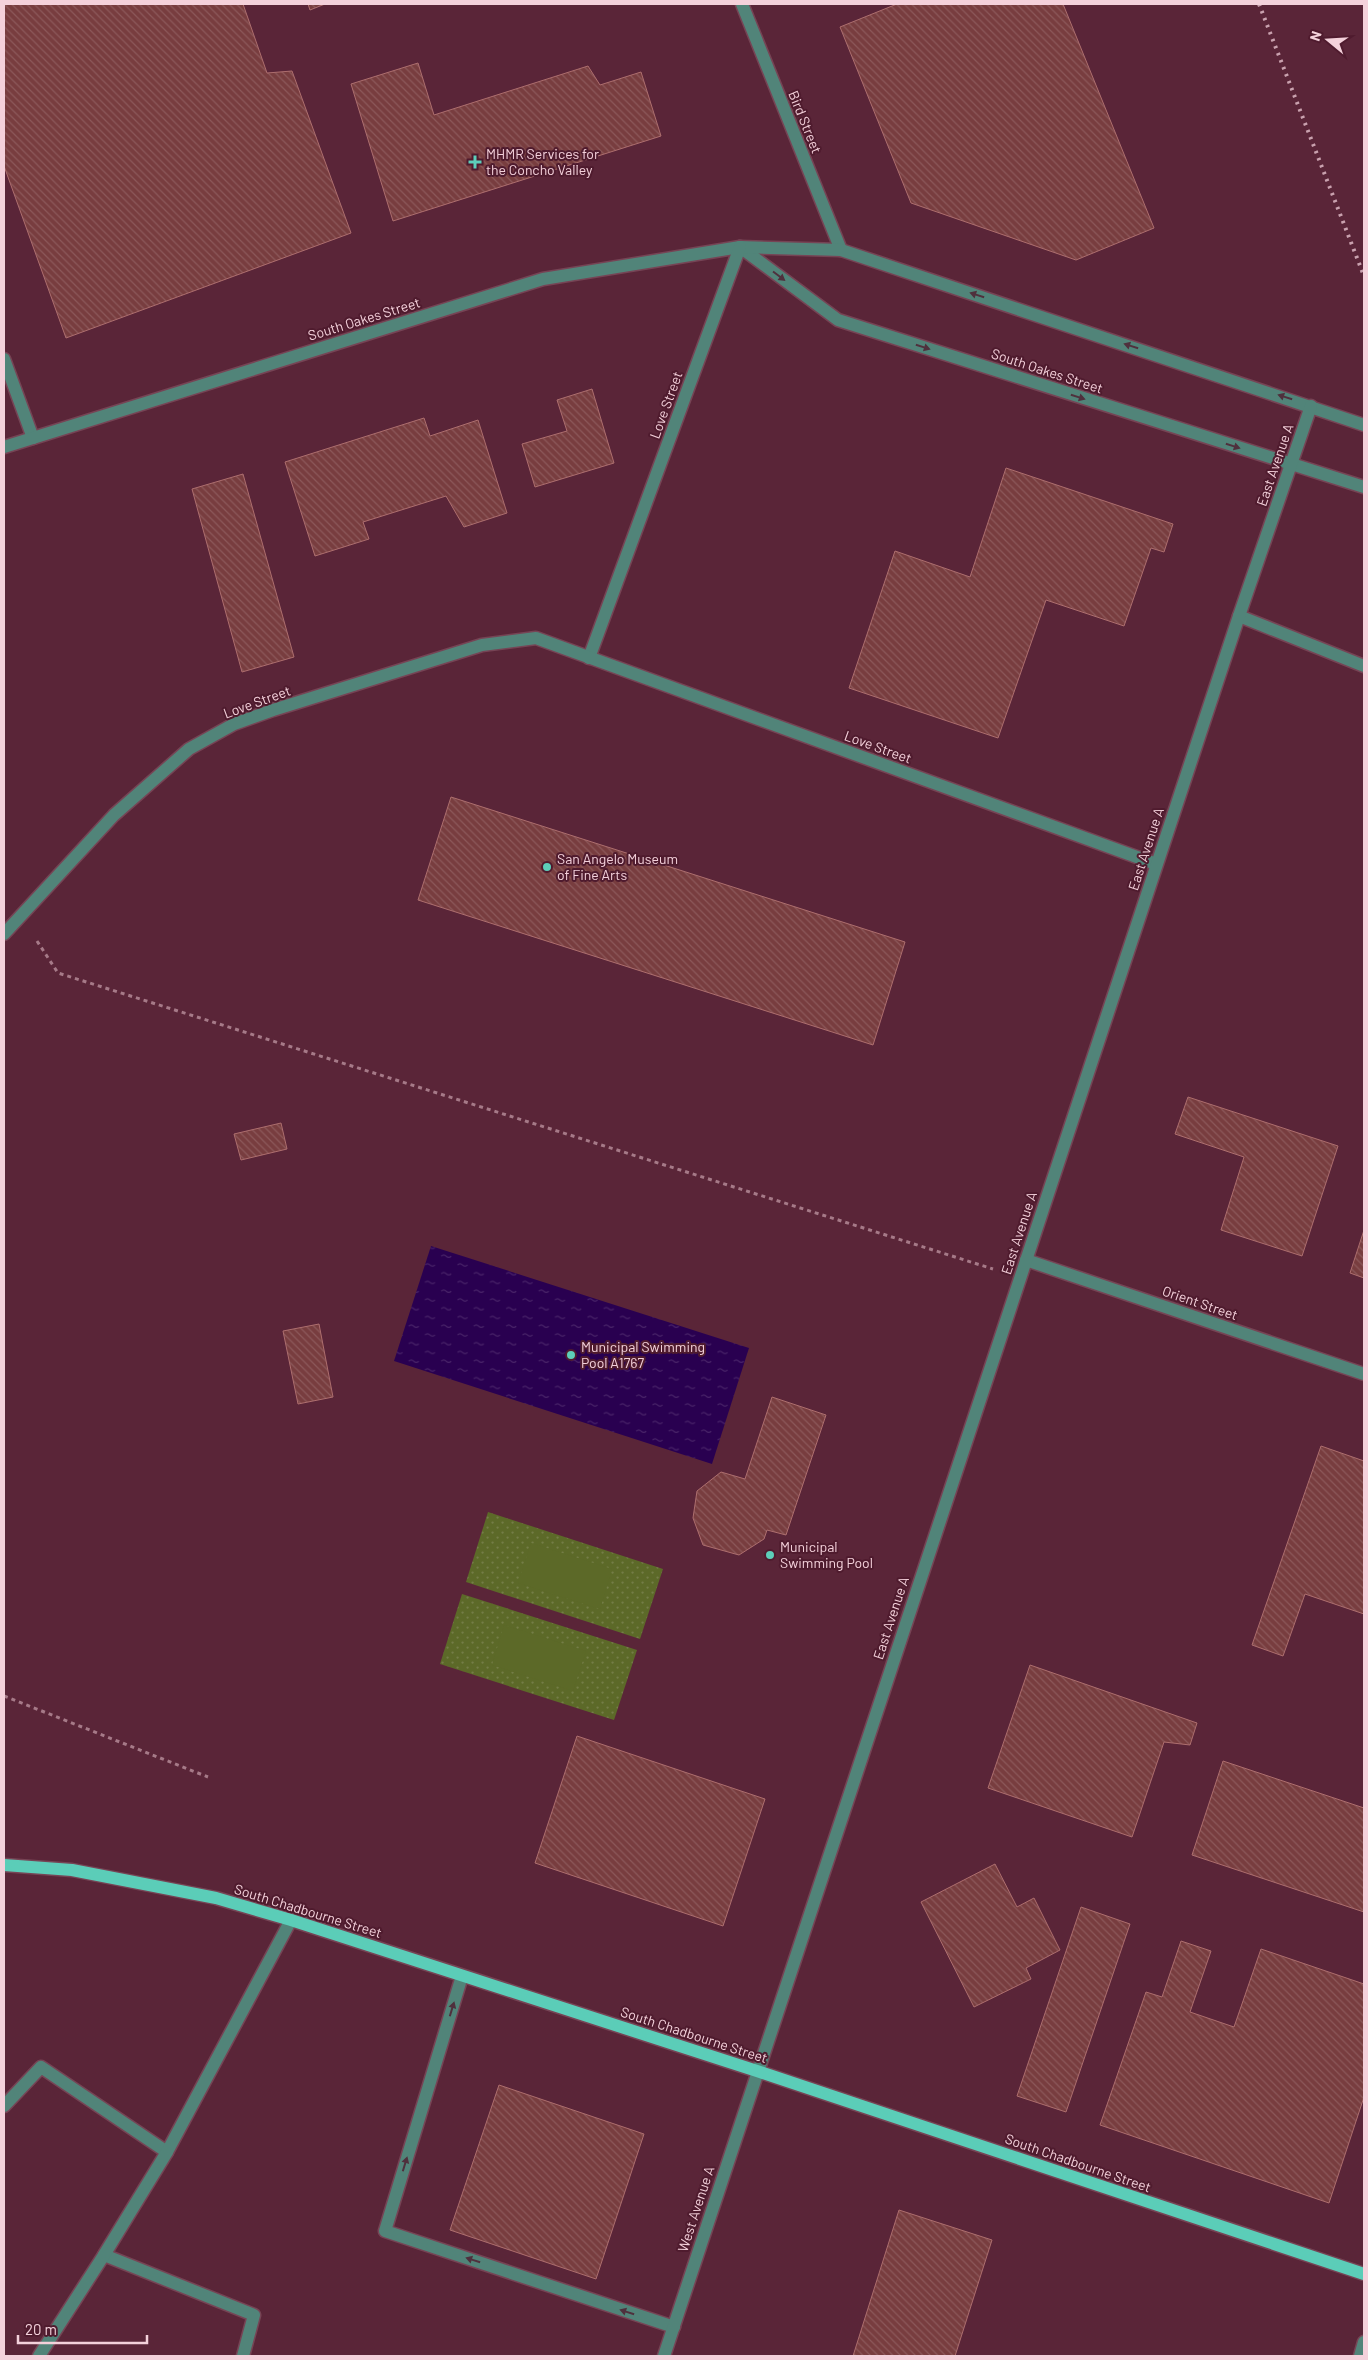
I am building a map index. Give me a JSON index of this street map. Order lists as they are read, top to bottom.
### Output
{
  "streets": {
    "main road": ["South Chadbourne Street"],
    "street": [
      "Bird Street",
      "South Oakes Street",
      "Love Street",
      "East Avenue A",
      "Orient Street",
      "West Avenue A"
    ]
  },
  "crossings": [
    ["Bird Street", "South Oakes Street"],
    ["South Oakes Street", "Love Street"],
    ["South Oakes Street", "East Avenue A"],
    ["Love Street", "East Avenue A"],
    ["East Avenue A", "Orient Street"],
    ["East Avenue A", "South Chadbourne Street"],
    ["East Avenue A", "West Avenue A"],
    ["South Chadbourne Street", "West Avenue A"]
  ],
  "places": {
    "health": ["MHMR Services for the Concho Valley"],
    "other": ["San Angelo Museum of Fine Arts", "Municipal Swimming Pool A1767", "Municipal Swimming Pool"]
  },
  "scale_bar": "20 m",
  "north": "left"
}
